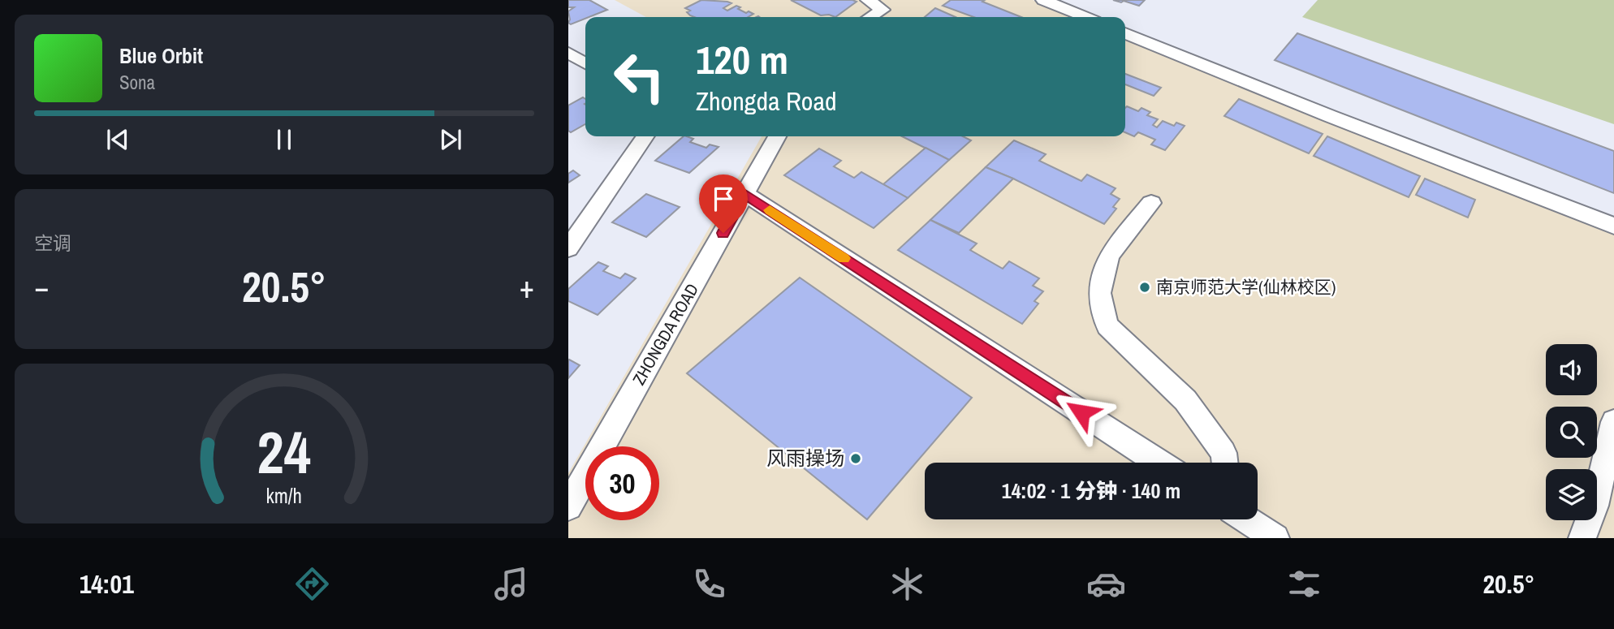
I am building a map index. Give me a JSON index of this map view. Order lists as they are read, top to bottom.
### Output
{
  "streets": {
    "street": ["ZHONGDA ROAD"]
  },
  "places": ["南京师范大学(仙林校区)", "风雨操场"],
  "page": {
    "turn": ["120 m", "Zhongda Road"],
    "song": ["Blue Orbit", "Sona"],
    "tile": "空调",
    "heat": ["−", "20.5°", "+"],
    "limit": "30",
    "trip": "14:02 · 1 分钟 · 140 m",
    "tabs": ["14:01", "20.5°"],
    "gauge": ["24", "km/h"]
  }
}
